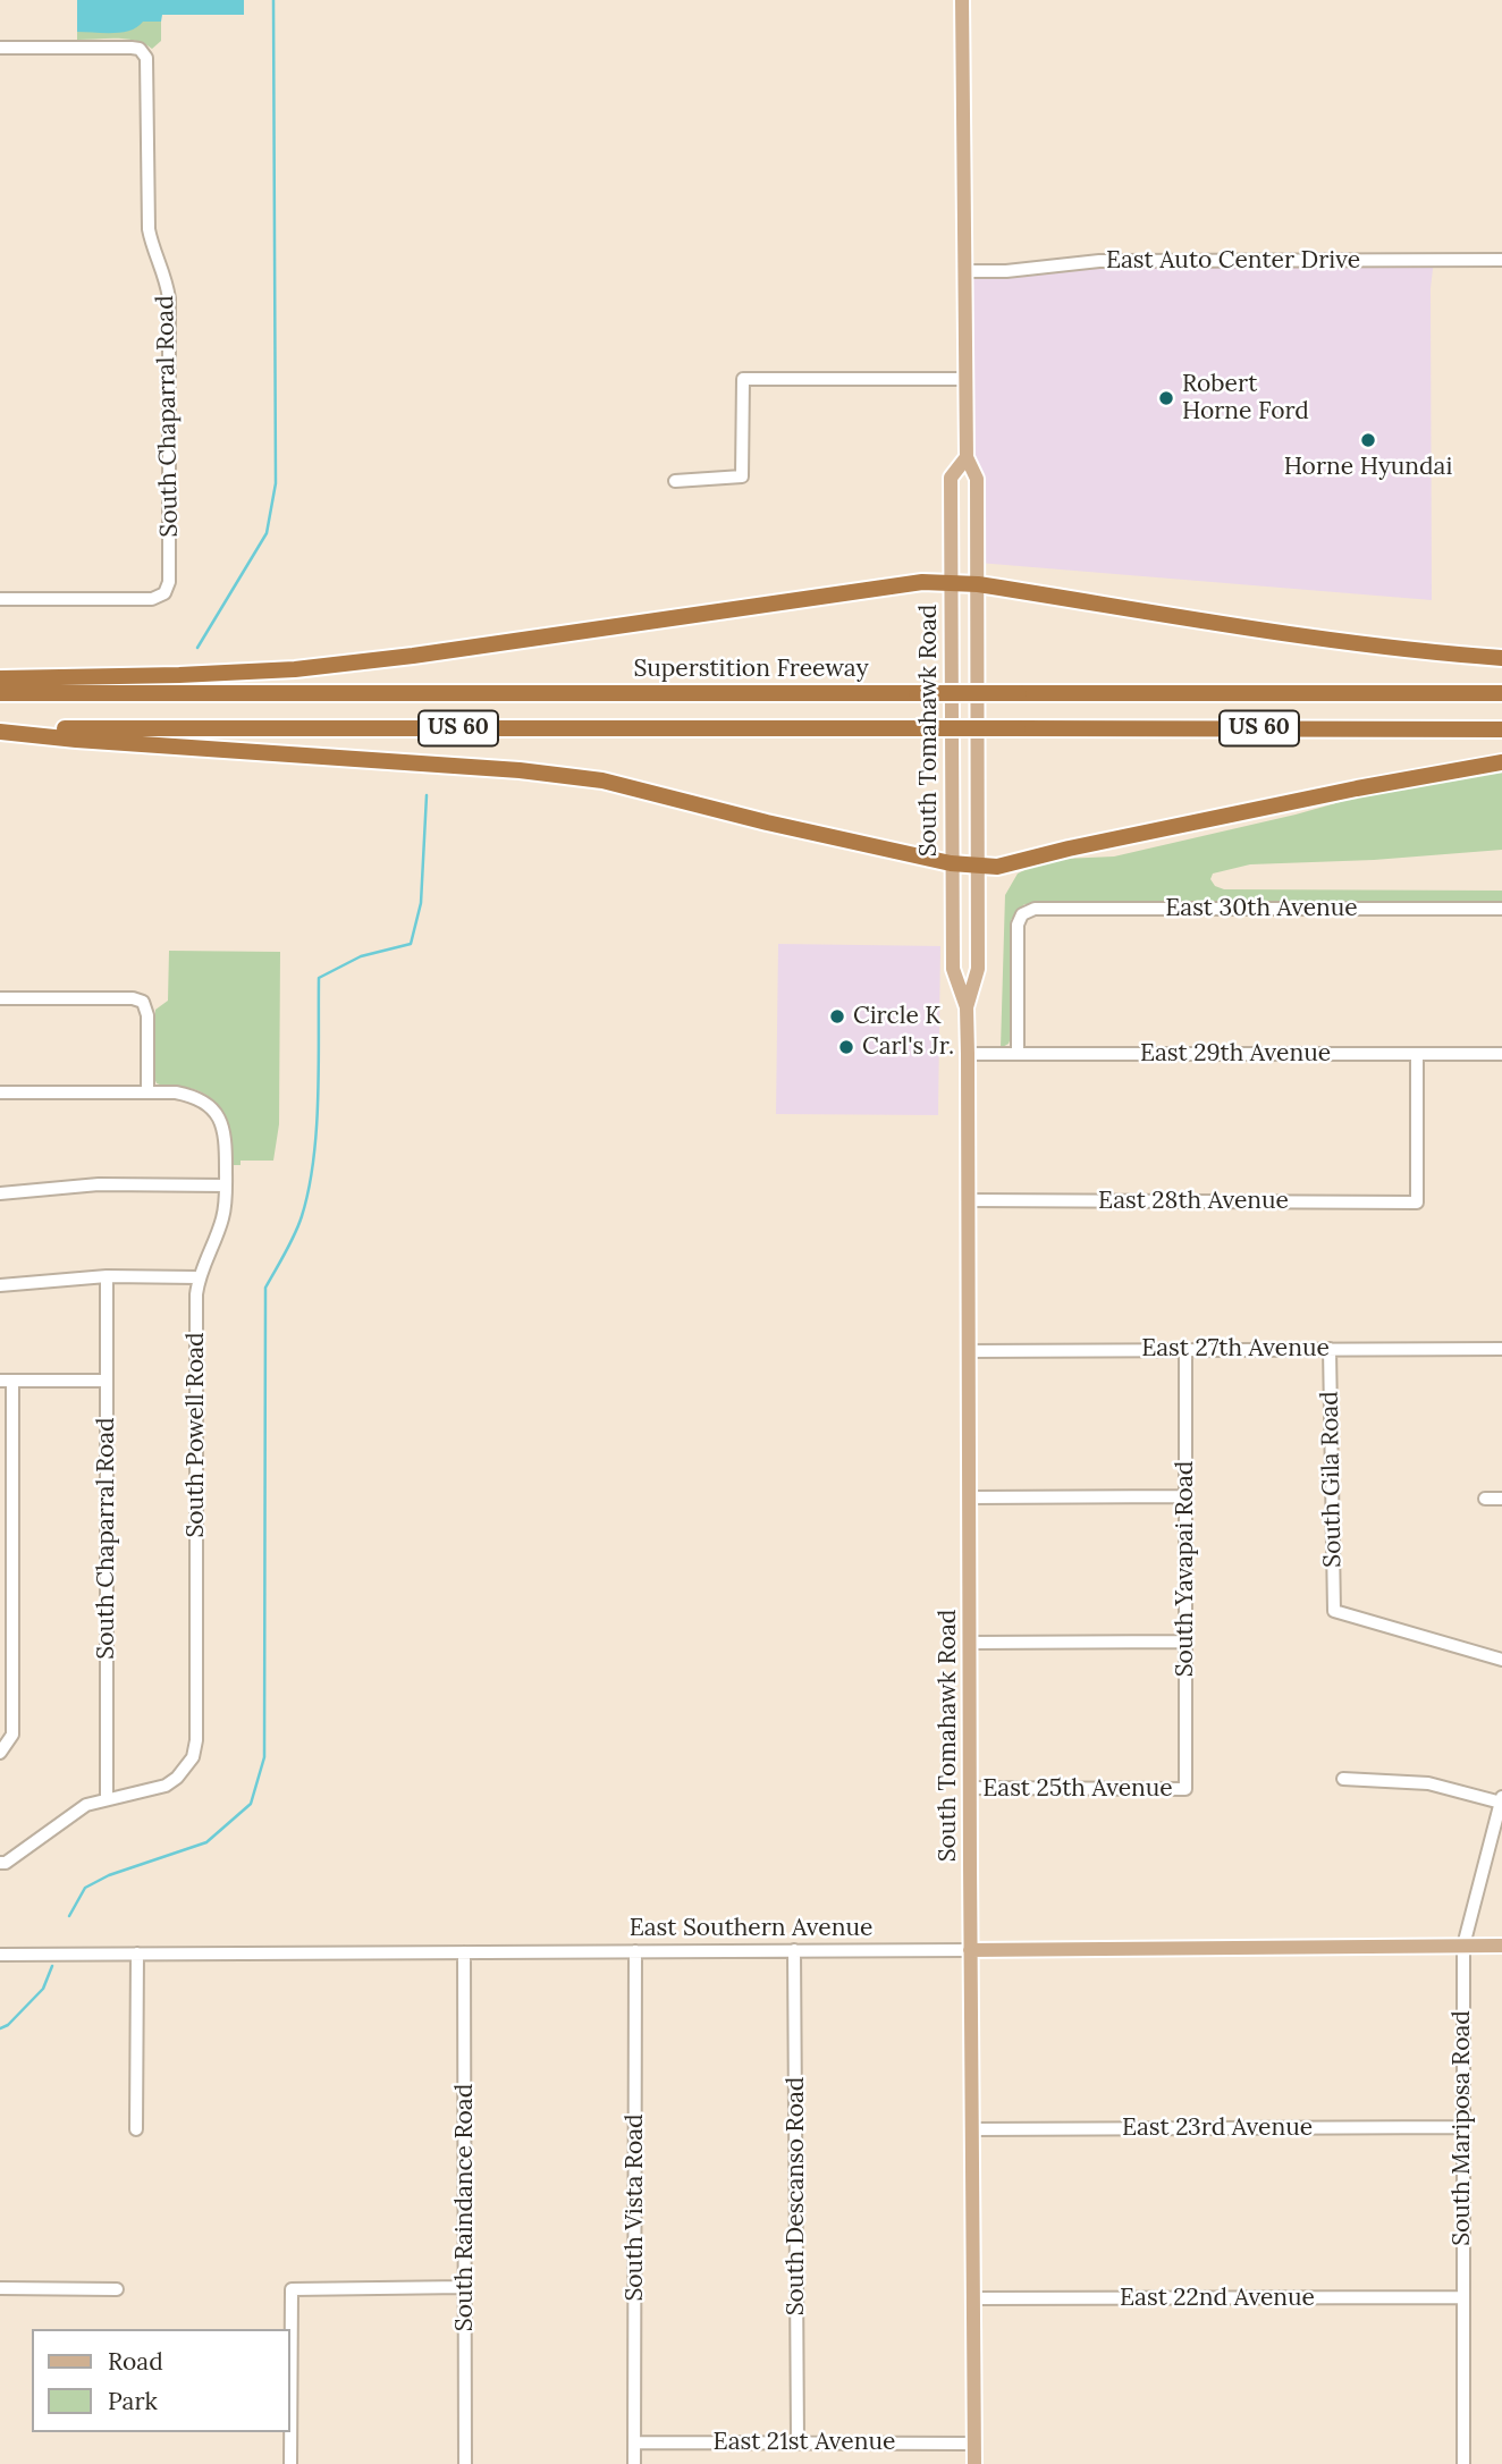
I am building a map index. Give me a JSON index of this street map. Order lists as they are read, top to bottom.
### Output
{
  "streets": {
    "highway": ["Superstition Freeway", "US 60"],
    "main road": ["South Tomahawk Road", "East Southern Avenue"],
    "street": [
      "East Auto Center Drive",
      "South Chaparral Road",
      "East 30th Avenue",
      "East 29th Avenue",
      "East 28th Avenue",
      "East 27th Avenue",
      "South Powell Road",
      "South Gila Road",
      "South Yavapai Road",
      "East 25th Avenue",
      "East 23rd Avenue",
      "South Mariposa Road",
      "South Descanso Road",
      "South Raindance Road",
      "South Vista Road",
      "East 22nd Avenue",
      "East 21st Avenue"
    ]
  },
  "crossings": [
    ["East Auto Center Drive", "South Tomahawk Road"],
    ["South Chaparral Road", "South Powell Road"],
    ["South Tomahawk Road", "East 29th Avenue"],
    ["South Tomahawk Road", "East 28th Avenue"],
    ["South Tomahawk Road", "East 27th Avenue"],
    ["South Tomahawk Road", "East 25th Avenue"],
    ["South Tomahawk Road", "East Southern Avenue"],
    ["South Tomahawk Road", "East 23rd Avenue"],
    ["South Tomahawk Road", "East 22nd Avenue"],
    ["South Tomahawk Road", "East 21st Avenue"],
    ["East 30th Avenue", "East 29th Avenue"],
    ["East 29th Avenue", "East 28th Avenue"],
    ["East 27th Avenue", "South Gila Road"],
    ["East 27th Avenue", "South Yavapai Road"],
    ["South Yavapai Road", "East 25th Avenue"],
    ["East Southern Avenue", "South Mariposa Road"],
    ["East Southern Avenue", "South Descanso Road"],
    ["East Southern Avenue", "South Raindance Road"],
    ["East Southern Avenue", "South Vista Road"],
    ["East 23rd Avenue", "South Mariposa Road"],
    ["South Mariposa Road", "East 22nd Avenue"],
    ["South Descanso Road", "East 21st Avenue"],
    ["South Vista Road", "East 21st Avenue"]
  ],
  "places": [
    "Robert Horne Ford",
    "Horne Hyundai",
    "Circle K",
    "Carl's Jr."
  ],
  "legend": ["Road", "Park"]
}
